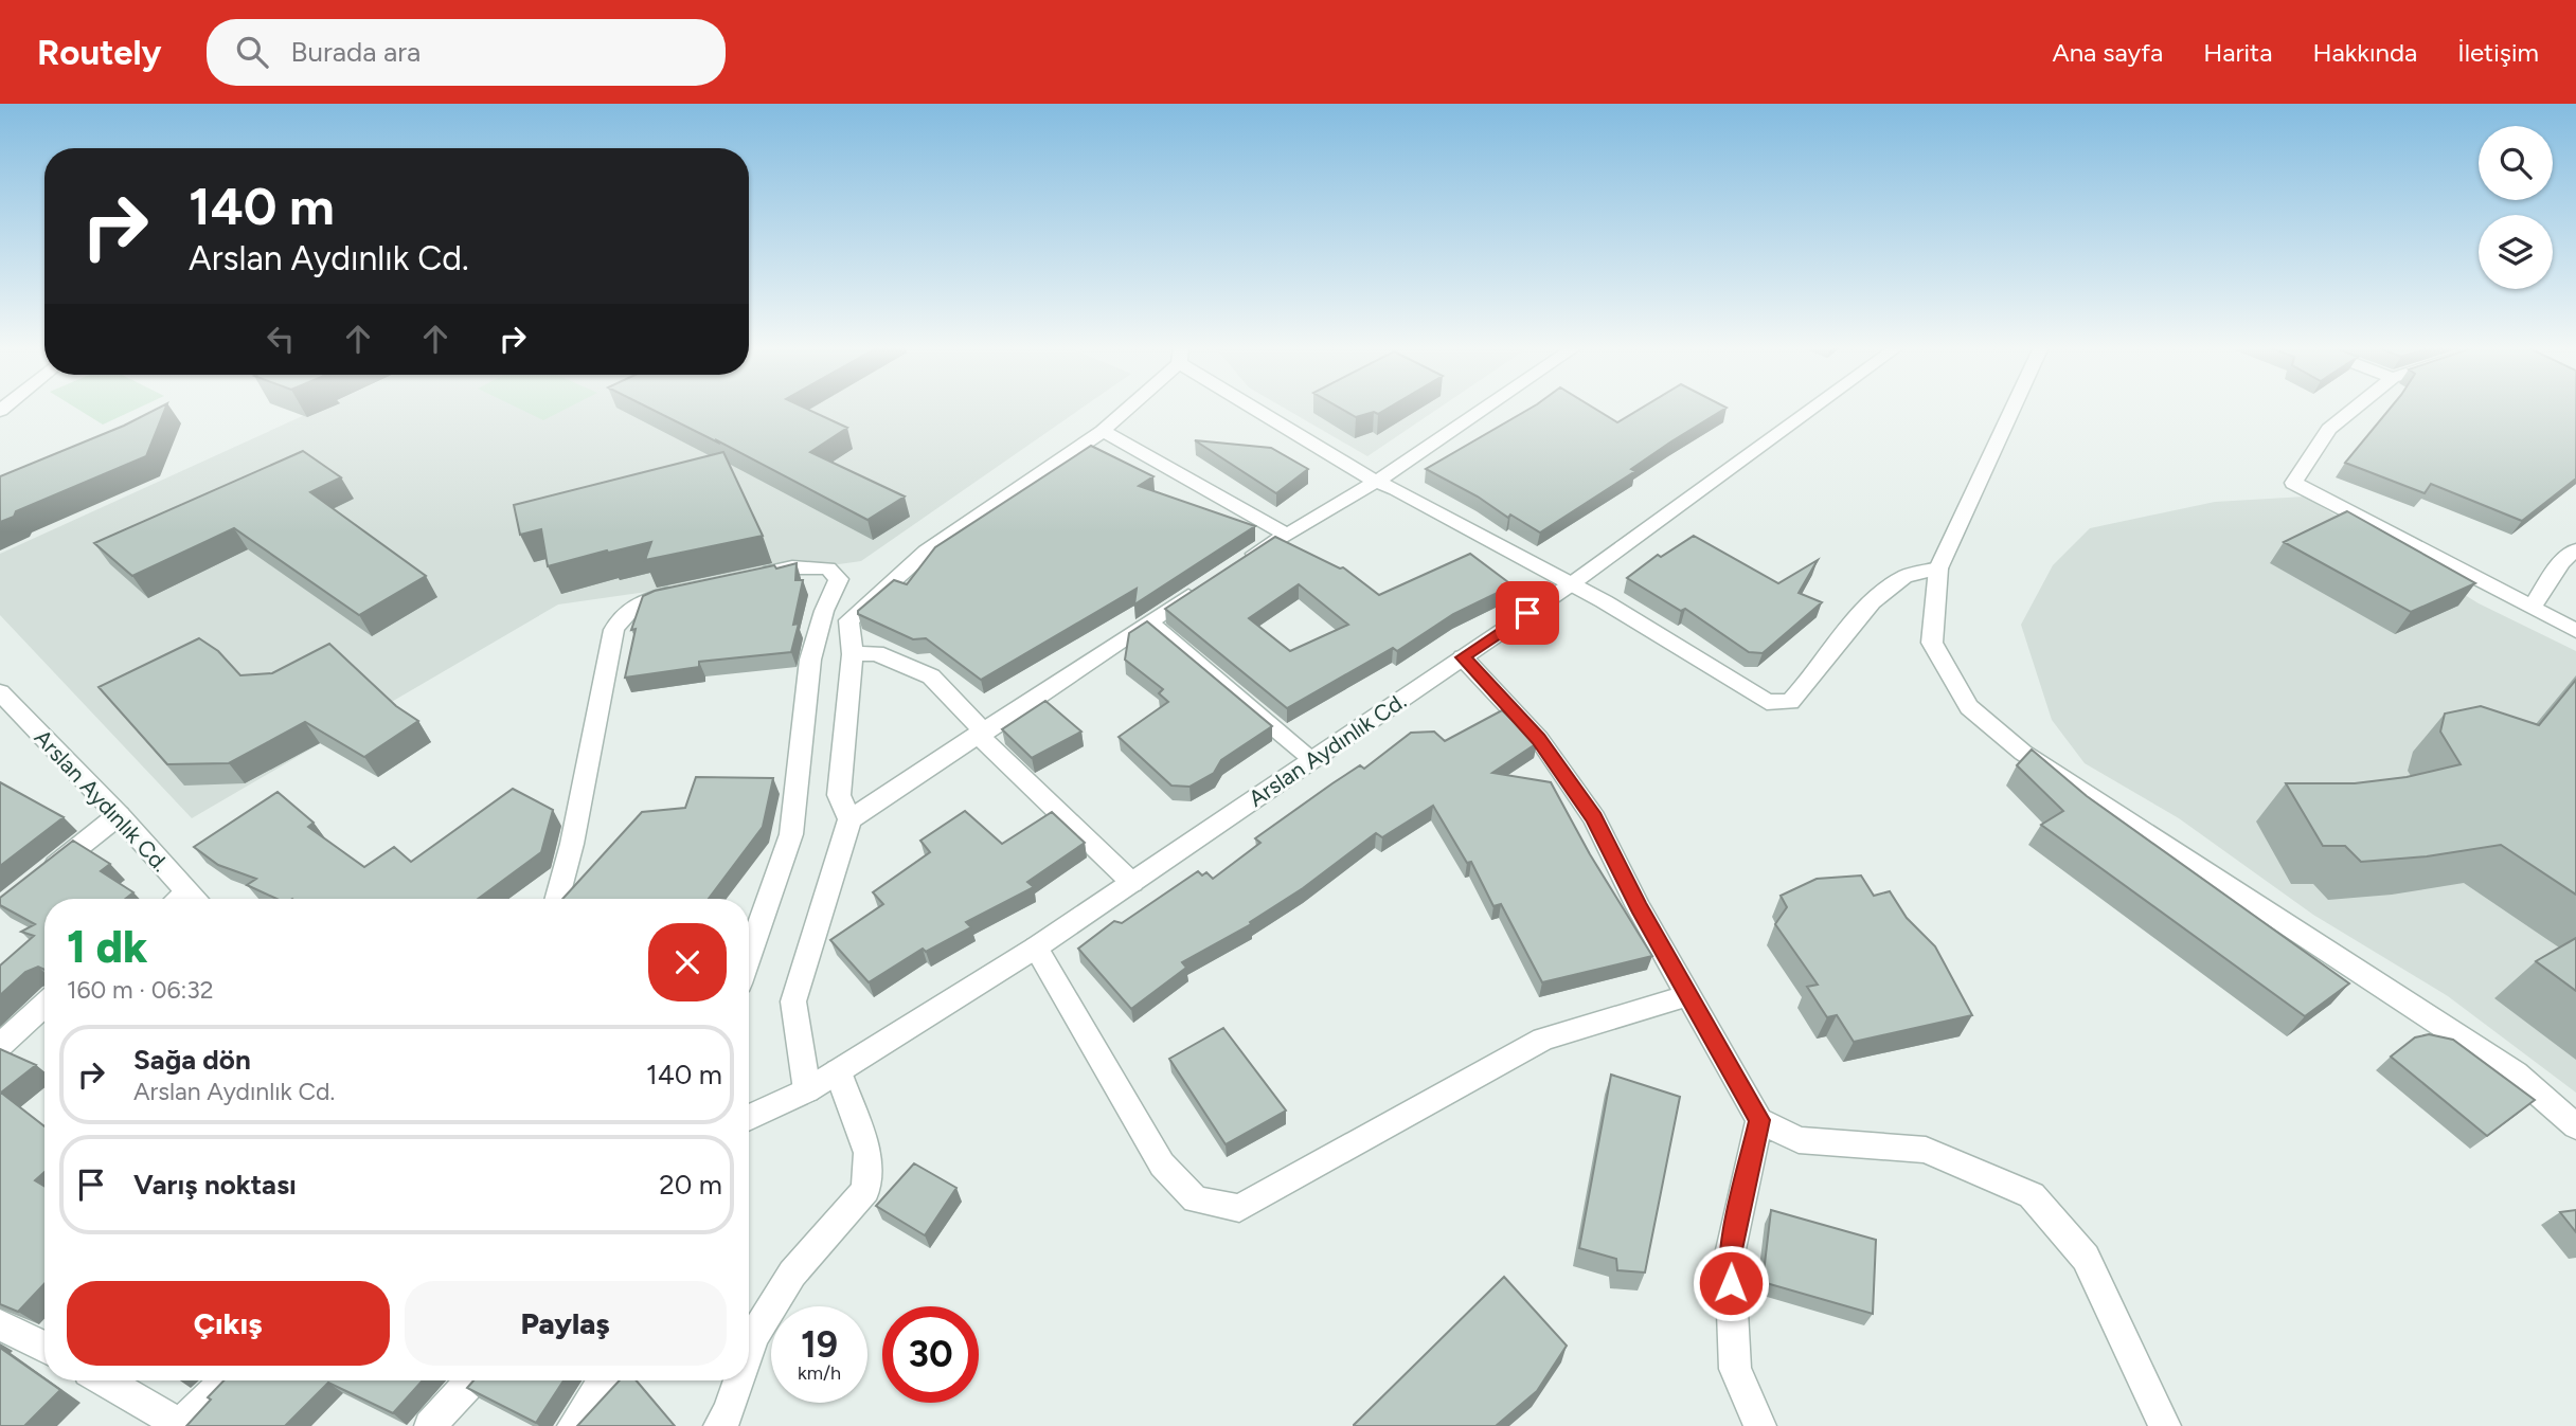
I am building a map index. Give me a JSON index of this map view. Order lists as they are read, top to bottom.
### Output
{
  "streets": {
    "street": ["Arslan Aydınlık Cd."]
  },
  "page": {
    "header": "Routely",
    "search": "Burada ara",
    "nav": [
      "Ana sayfa",
      "Harita",
      "Hakkında",
      "İletişim"
    ],
    "turn": ["140 m", "Arslan Aydınlık Cd."],
    "heading": ["1 dk", "160 m · 06:32"],
    "list": [
      {
        "name": "Sağa dön",
        "note": "Arslan Aydınlık Cd.",
        "value": "140 m"
      },
      {
        "name": "Varış noktası",
        "value": "20 m"
      }
    ],
    "buttons": ["Çıkış", "Paylaş"],
    "speed": "19 km/h",
    "limit": "30"
  }
}
